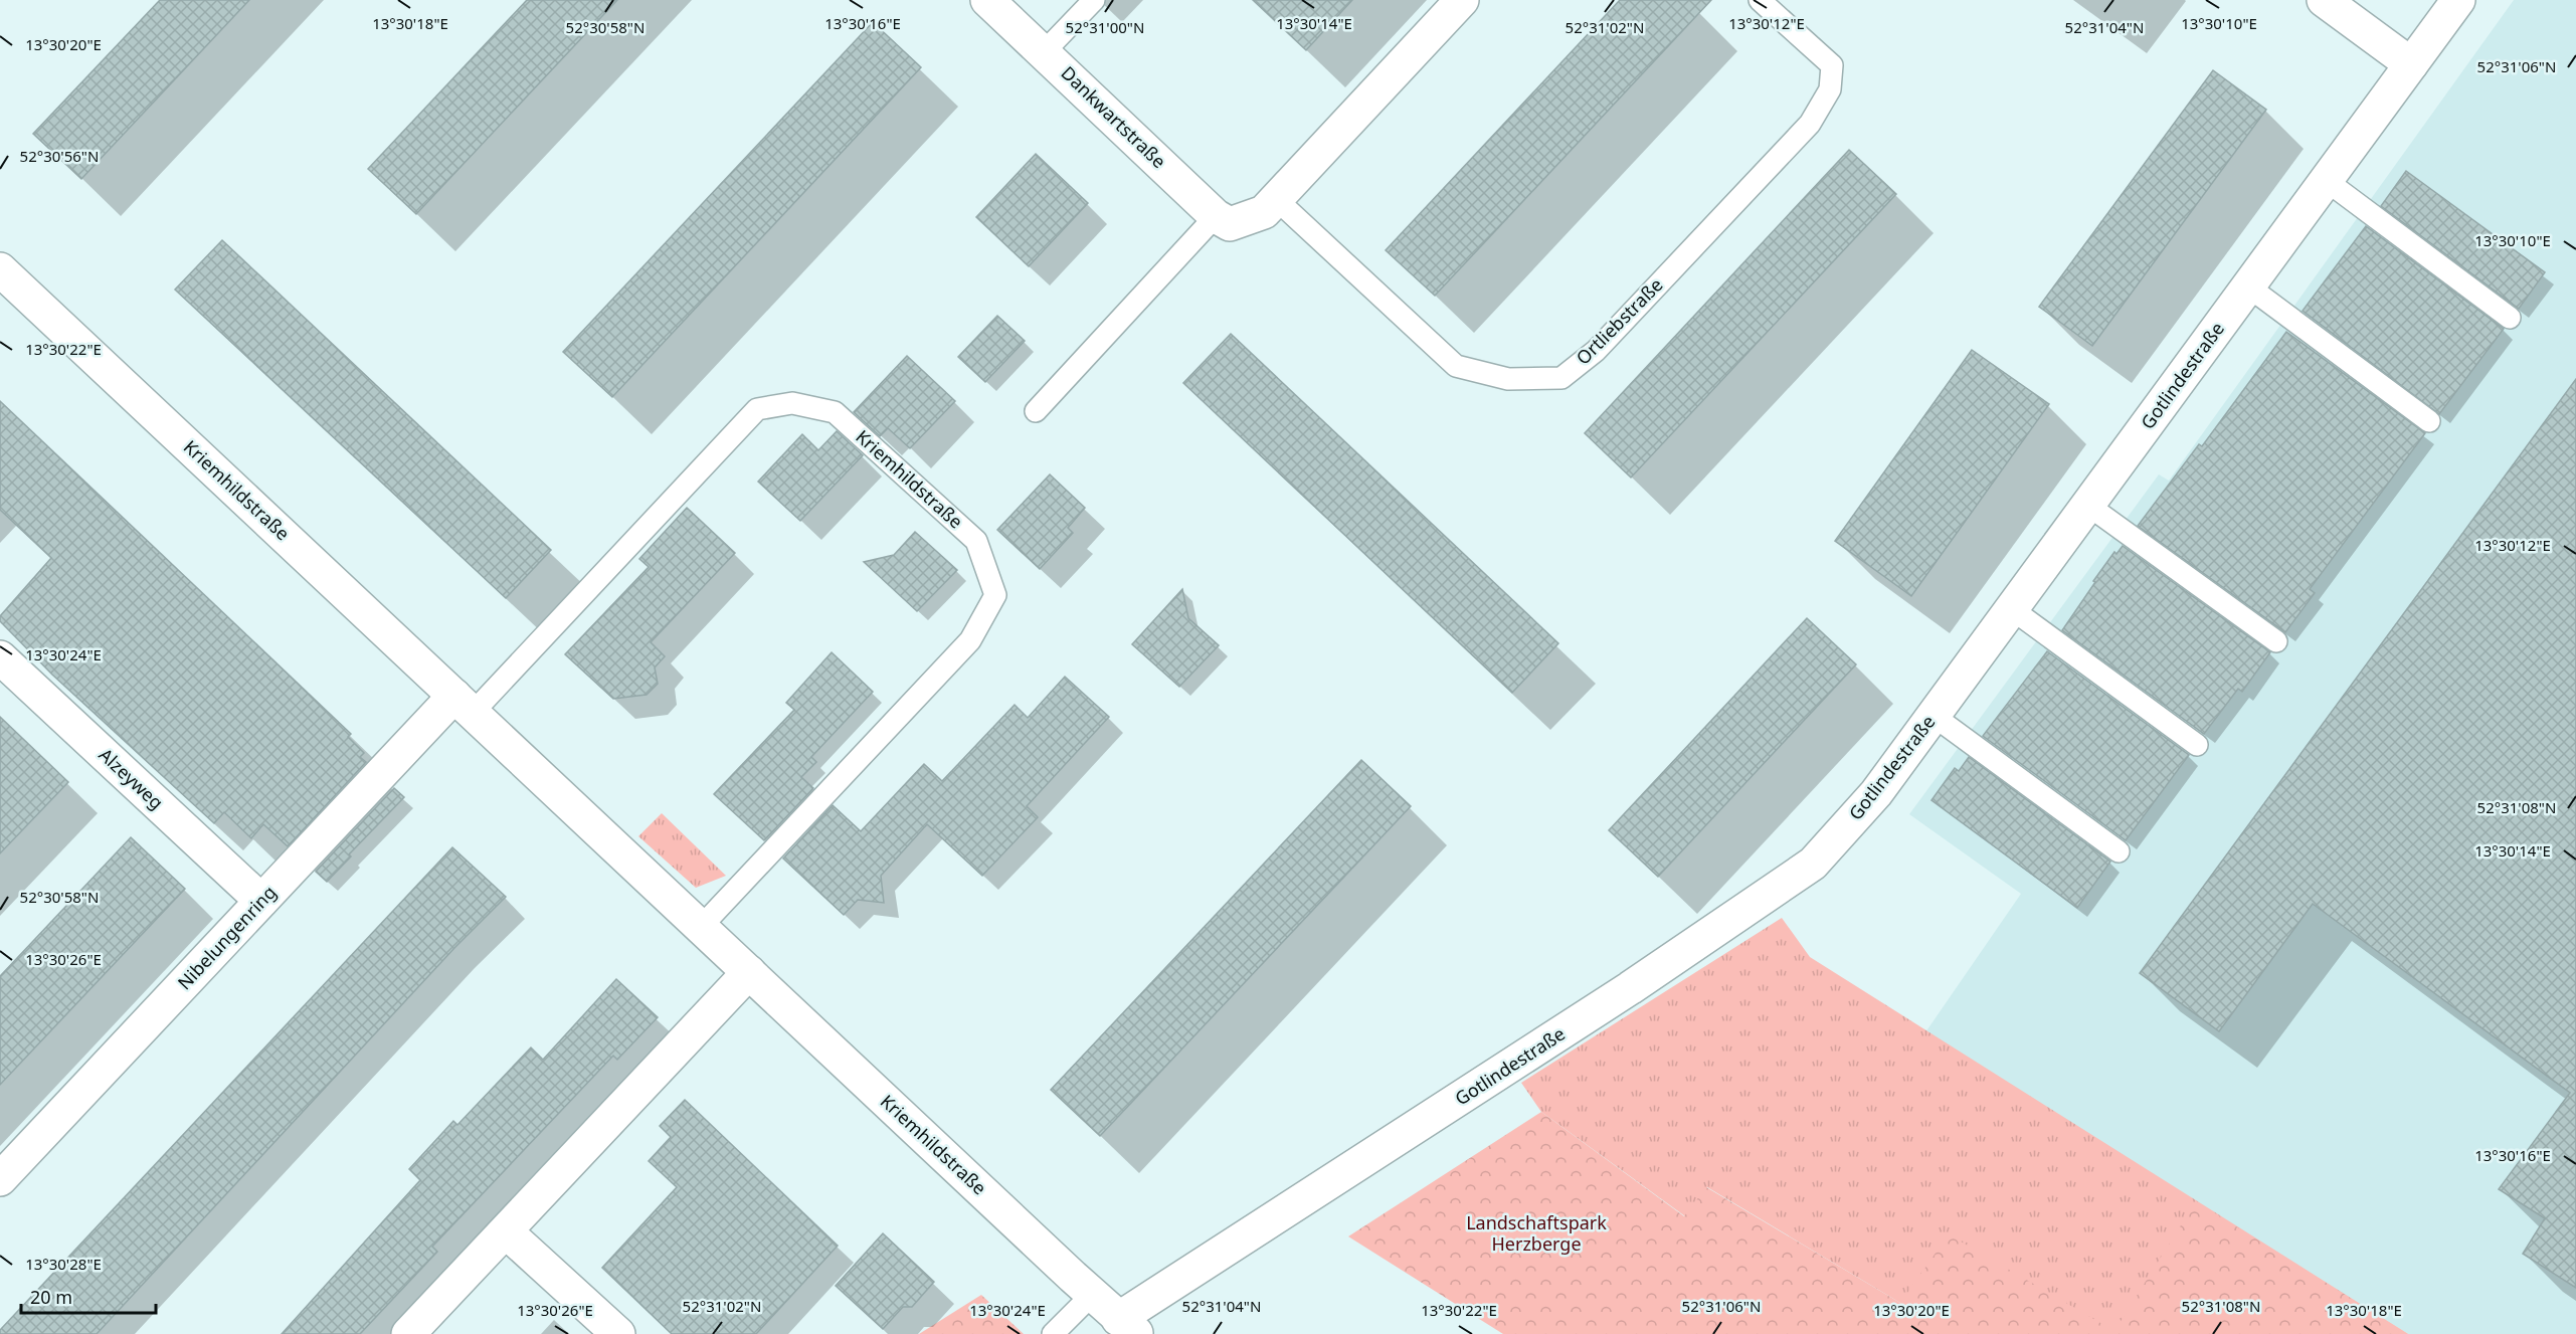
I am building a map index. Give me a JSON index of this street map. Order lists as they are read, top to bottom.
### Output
{
  "streets": {
    "street": [
      "Dankwartstraße",
      "Gotlindestraße",
      "Kriemhildstraße",
      "Alzeyweg",
      "Nibelungenring"
    ],
    "lane": ["Ortliebstraße"]
  },
  "crossings": [
    ["Gotlindestraße", "Kriemhildstraße"],
    ["Kriemhildstraße", "Nibelungenring"],
    ["Alzeyweg", "Nibelungenring"]
  ],
  "parks": ["Landschaftspark Herzberge"],
  "scale_bar": "20 m",
  "coordinates": [
    "13°30'18\"E",
    "13°30'16\"E",
    "13°30'14\"E",
    "13°30'12\"E",
    "13°30'10\"E",
    "52°30'58\"N",
    "52°31'00\"N",
    "52°31'02\"N",
    "52°31'04\"N",
    "13°30'20\"E",
    "52°31'06\"N",
    "52°30'56\"N",
    "13°30'22\"E",
    "13°30'24\"E",
    "52°31'08\"N",
    "13°30'26\"E",
    "13°30'28\"E"
  ]
}
